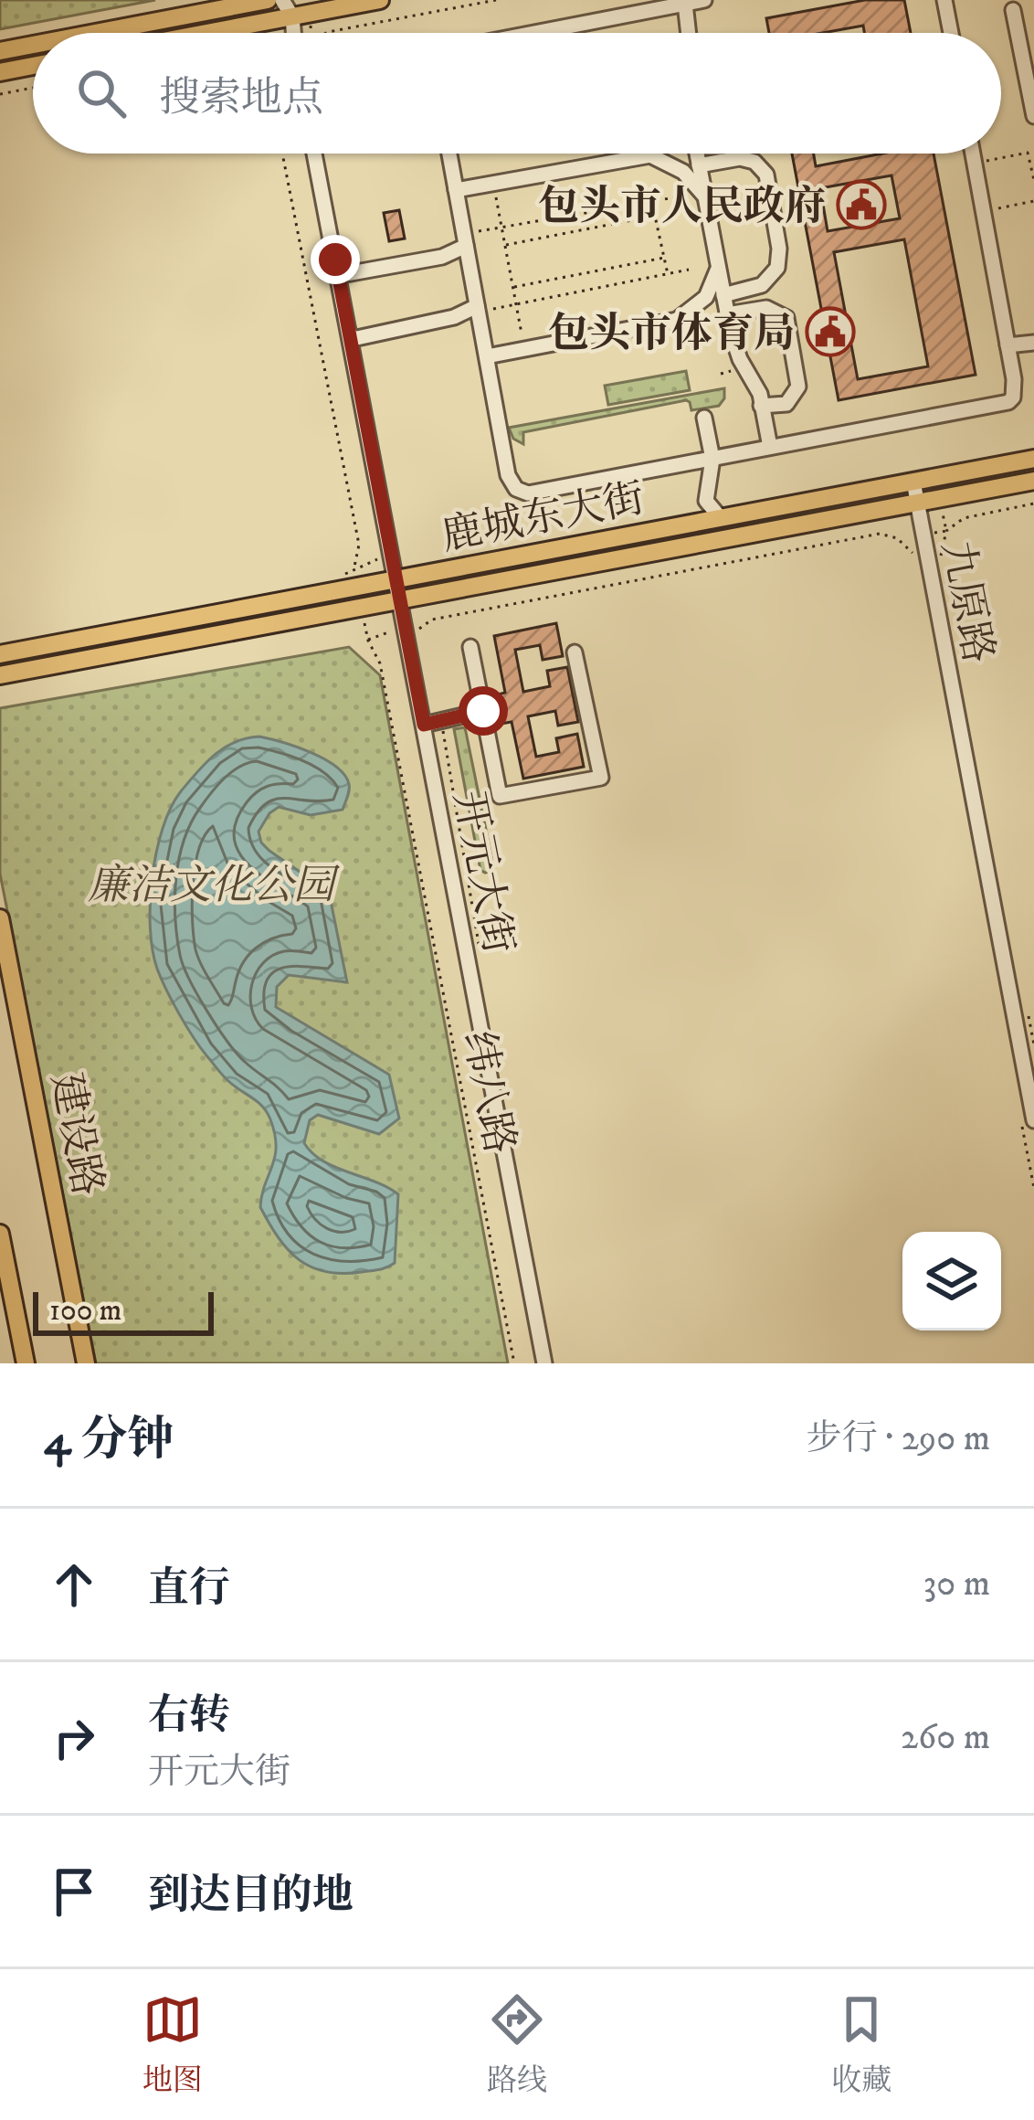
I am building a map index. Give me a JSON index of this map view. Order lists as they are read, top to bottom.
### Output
{
  "streets": {
    "main road": ["鹿城东大街", "建设路"],
    "street": ["九原路", "开元大街"],
    "path": ["纬八路"]
  },
  "crossings": [
    ["鹿城东大街", "九原路"],
    ["鹿城东大街", "开元大街"]
  ],
  "parks": ["廉洁文化公园"],
  "places": {
    "public building": ["包头市人民政府", "包头市体育局"]
  },
  "scale_bar": "100 m",
  "page": {
    "search": "搜索地点",
    "scale": "100 m",
    "heading": ["4 分钟", "步行 · 290 m"],
    "list": [
      ["直行", "30 m"],
      ["右转", "开元大街", "260 m"],
      "到达目的地"
    ],
    "nav": ["地图", "路线", "收藏"]
  }
}
